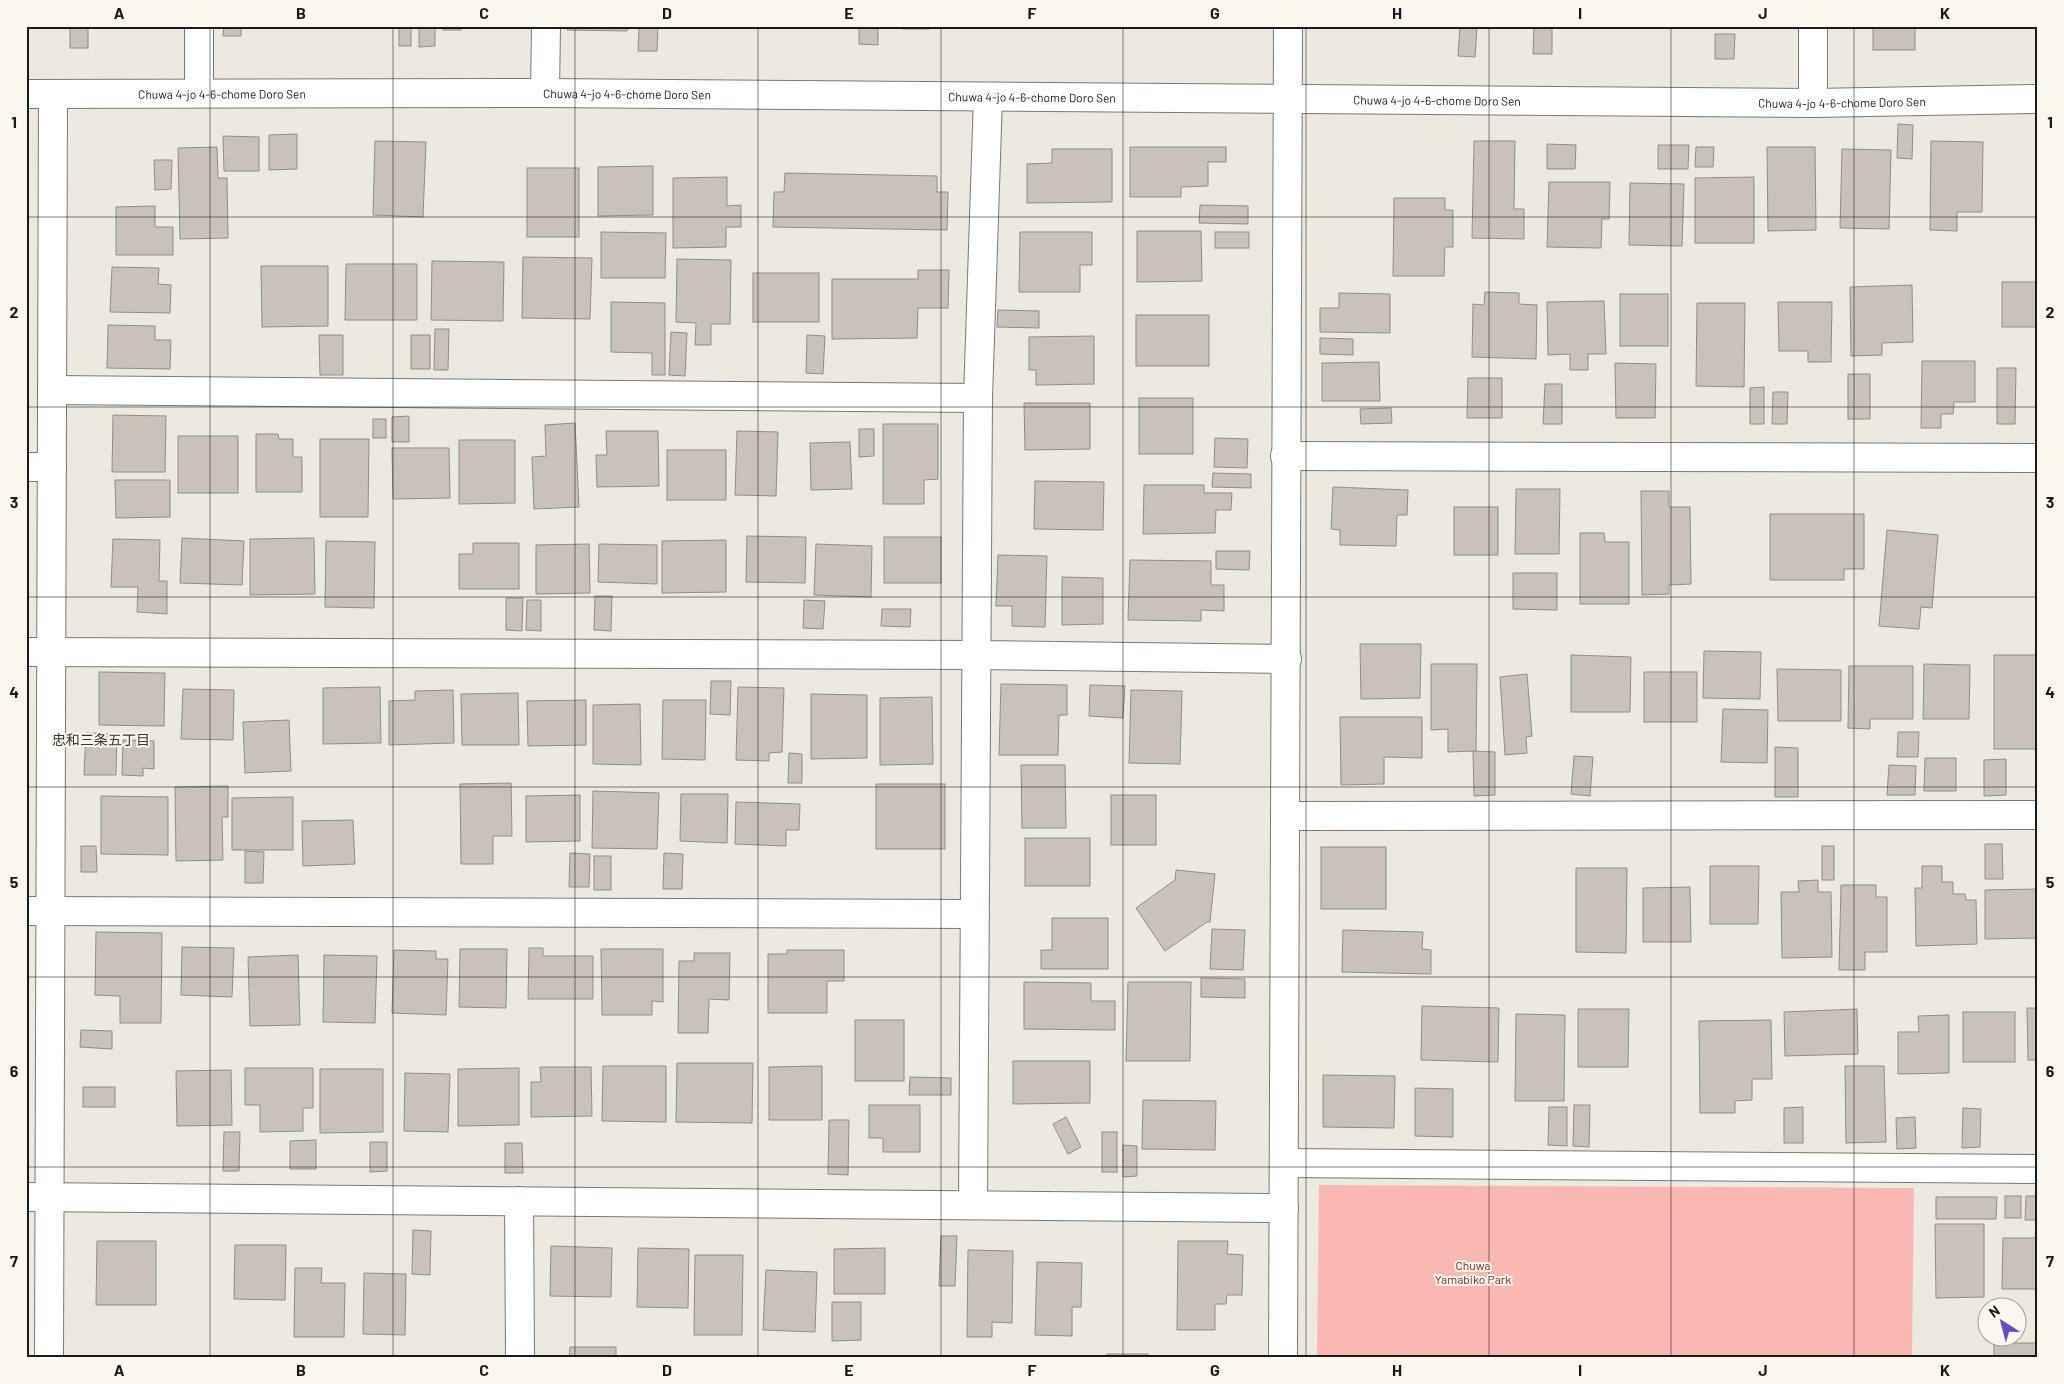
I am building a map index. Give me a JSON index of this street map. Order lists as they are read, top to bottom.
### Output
{
  "streets": {
    "street": ["Chuwa 4-jo 4-6-chome Doro Sen"]
  },
  "districts": ["忠和三条五丁目"],
  "parks": ["Chuwa Yamabiko Park"],
  "north": "top left",
  "grid": {
    "columns": [
      "A",
      "B",
      "C",
      "D",
      "E",
      "F",
      "G",
      "H",
      "I",
      "J",
      "K"
    ],
    "rows": [
      "1",
      "2",
      "3",
      "4",
      "5",
      "6",
      "7"
    ]
  }
}
